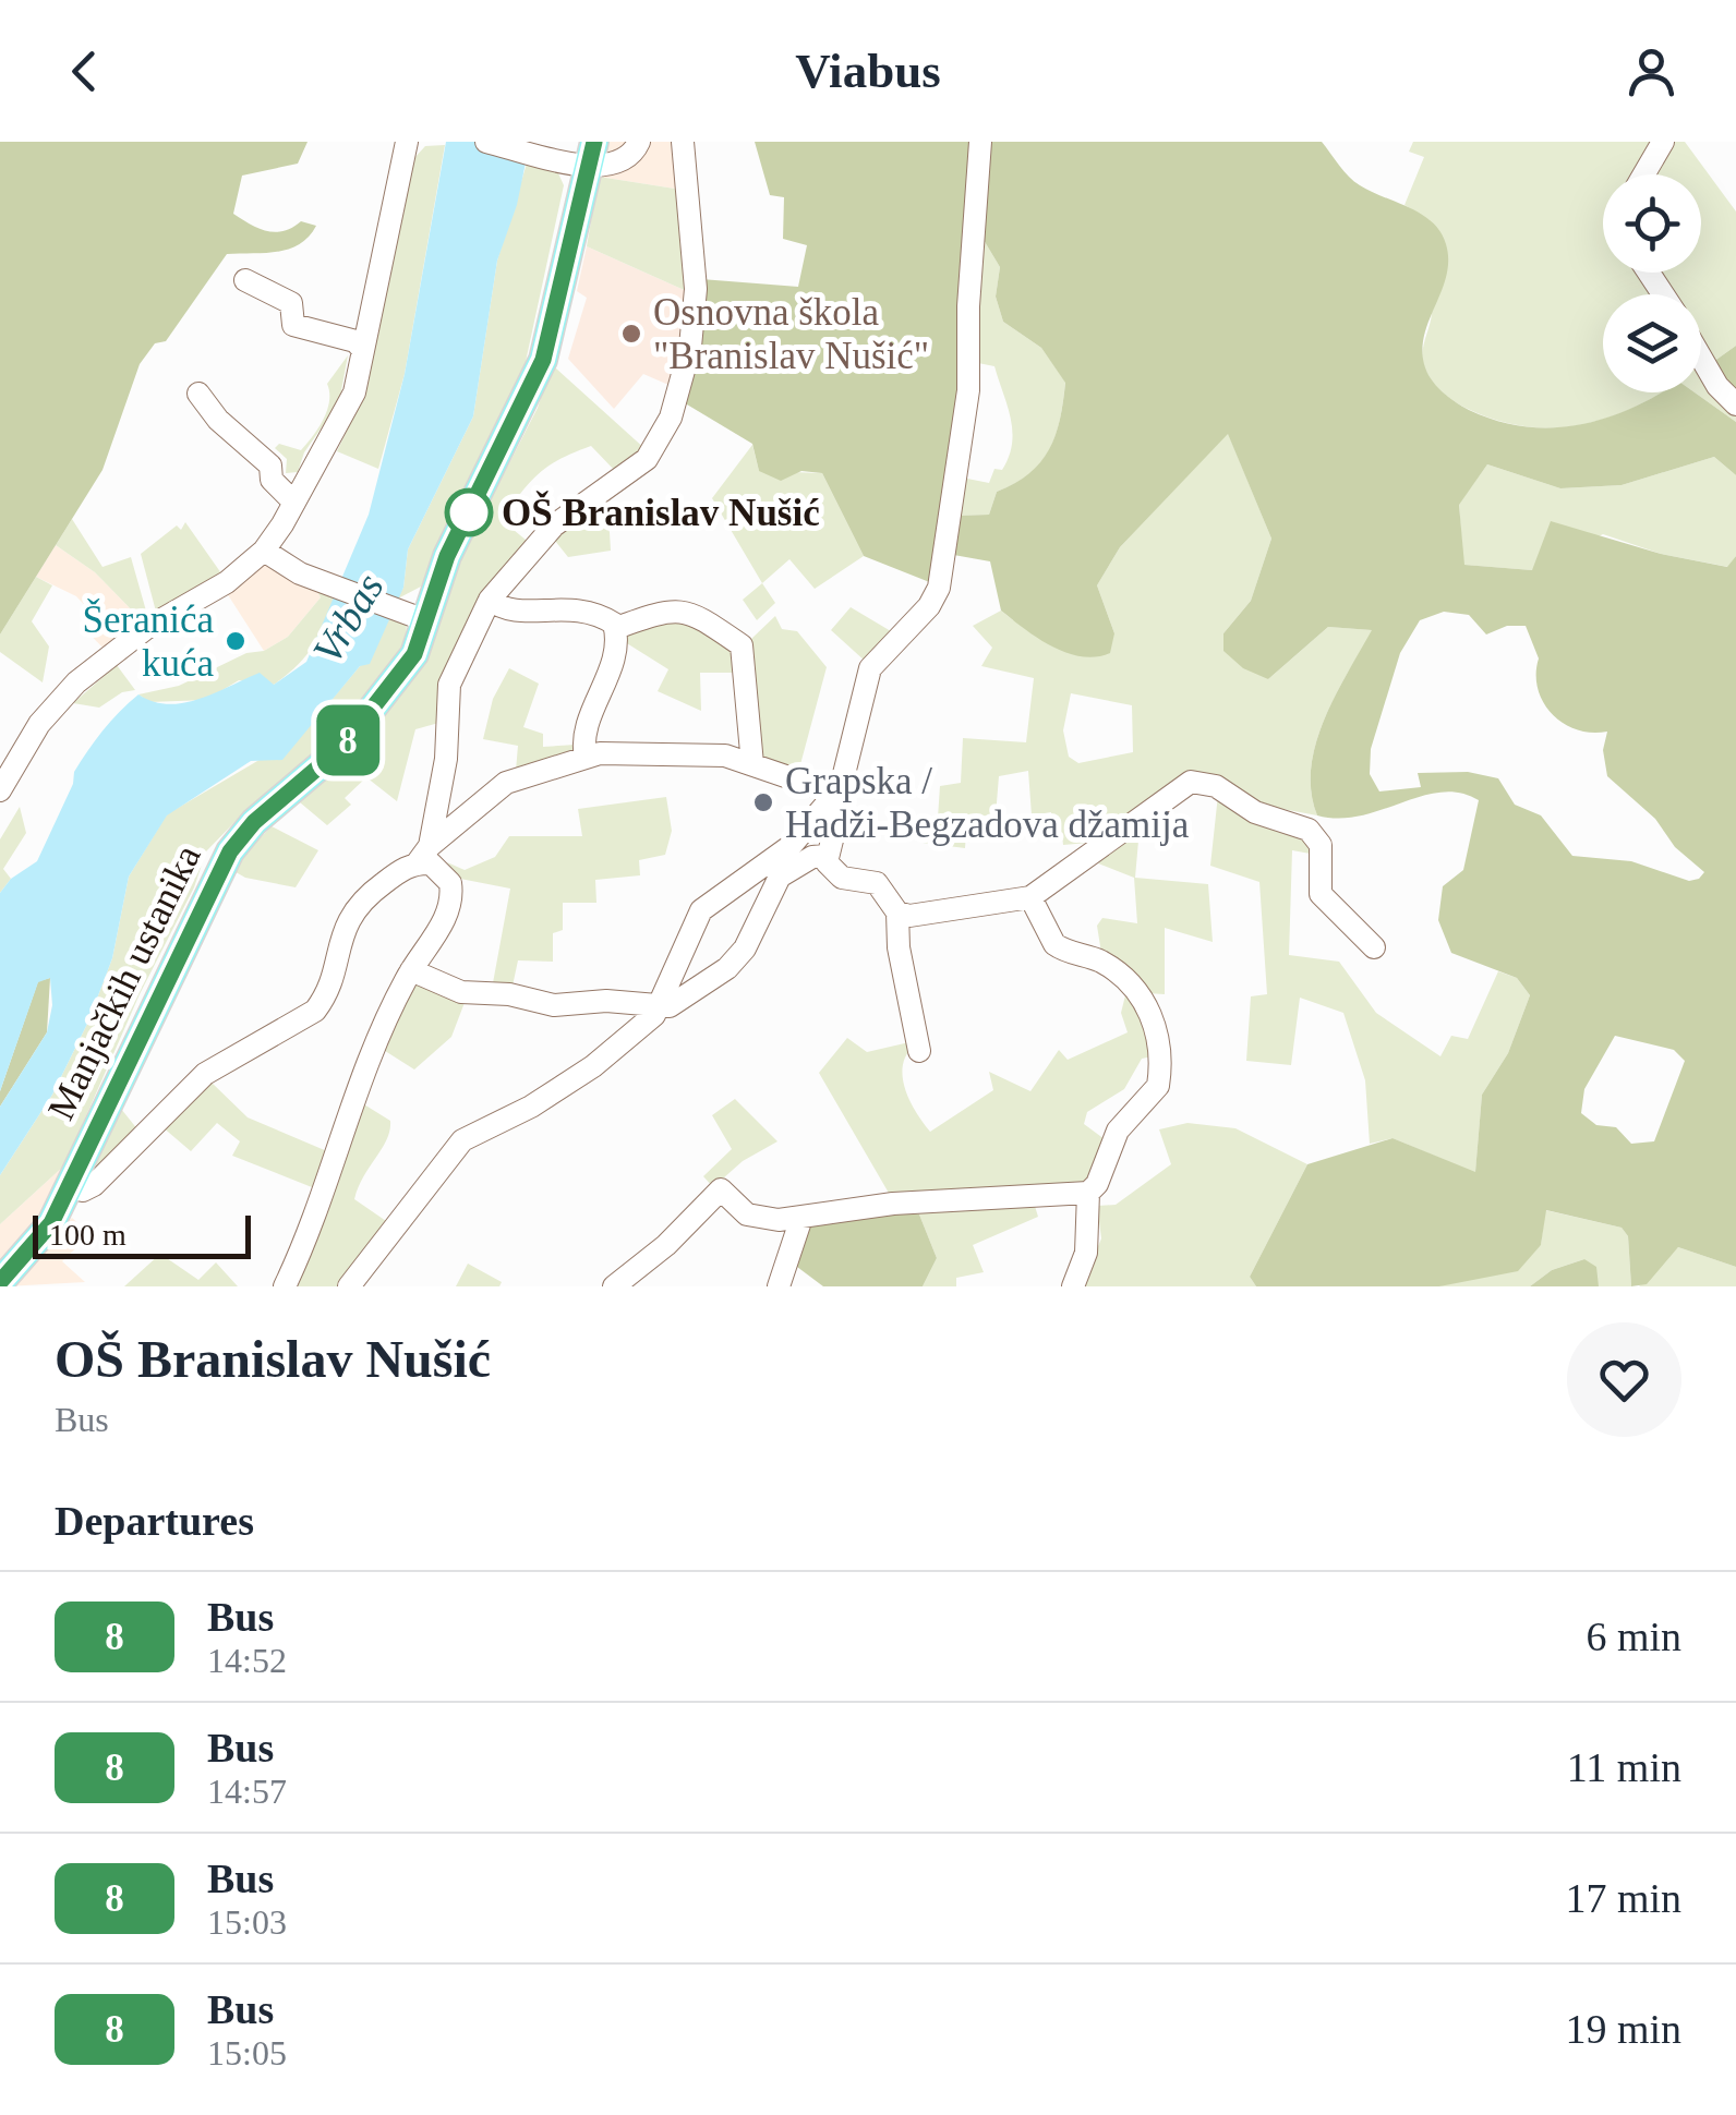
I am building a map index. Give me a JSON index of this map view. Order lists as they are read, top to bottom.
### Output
{
  "streets": {
    "main road": ["Manjačkih ustanika"]
  },
  "water": ["Vrbas"],
  "places": [
    "Osnovna škola \"Branislav Nušić\"",
    "OŠ Branislav Nušić",
    "Šeranića kuća",
    "Grapska / Hadži-Begzadova džamija"
  ],
  "lines": ["bus line 8"],
  "scale_bar": "100 m",
  "page": {
    "header": "Viabus",
    "on_map": "8",
    "scale": "100 m",
    "heading": [
      ["OŠ Branislav Nušić", "Bus"],
      "Departures"
    ],
    "list": [
      {
        "mark": "8",
        "name": "Bus",
        "note": "14:52",
        "value": "6 min"
      },
      {
        "mark": "8",
        "name": "Bus",
        "note": "14:57",
        "value": "11 min"
      },
      {
        "mark": "8",
        "name": "Bus",
        "note": "15:03",
        "value": "17 min"
      },
      {
        "mark": "8",
        "name": "Bus",
        "note": "15:05",
        "value": "19 min"
      }
    ]
  }
}
